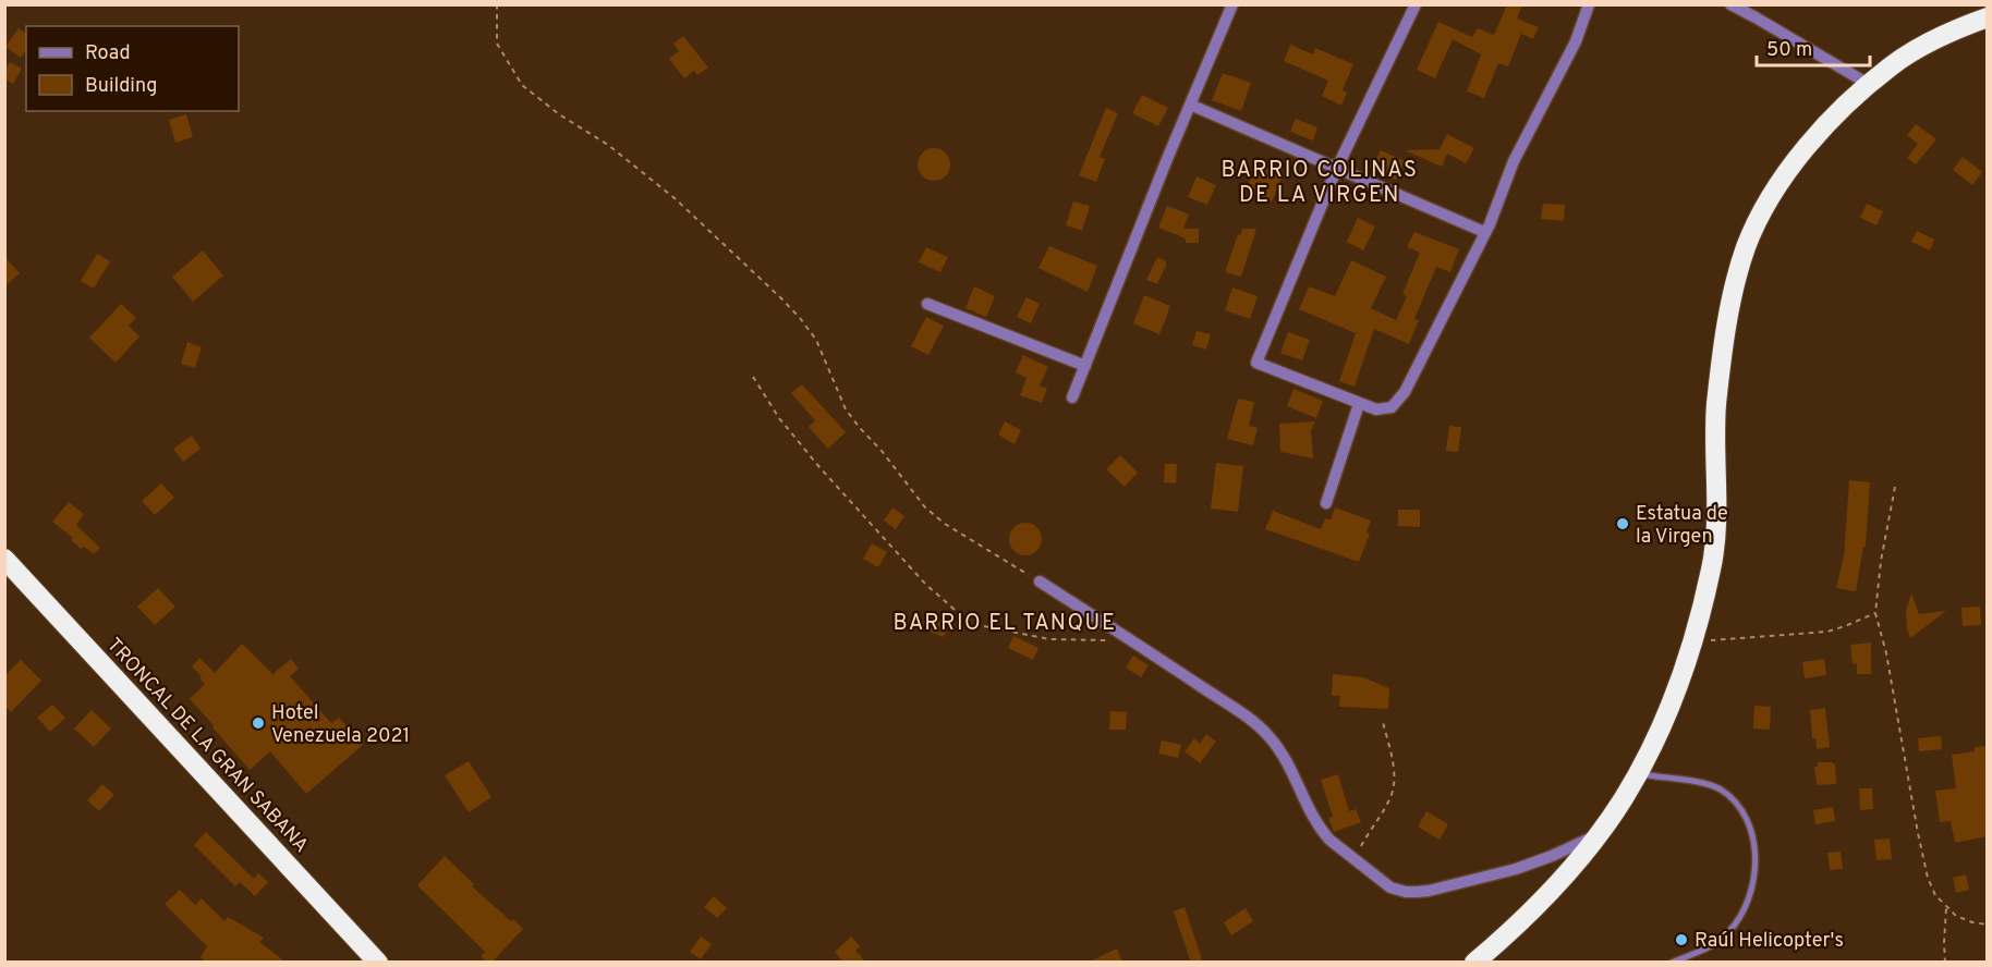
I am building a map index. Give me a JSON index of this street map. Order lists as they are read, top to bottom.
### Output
{
  "streets": {
    "highway": ["TRONCAL DE LA GRAN SABANA"]
  },
  "districts": ["BARRIO COLINAS DE LA VIRGEN", "BARRIO EL TANQUE"],
  "places": ["Estatua de la Virgen", "Hotel Venezuela 2021", "Raúl Helicopter's"],
  "legend": ["Road", "Building"],
  "scale_bar": "50 m"
}
